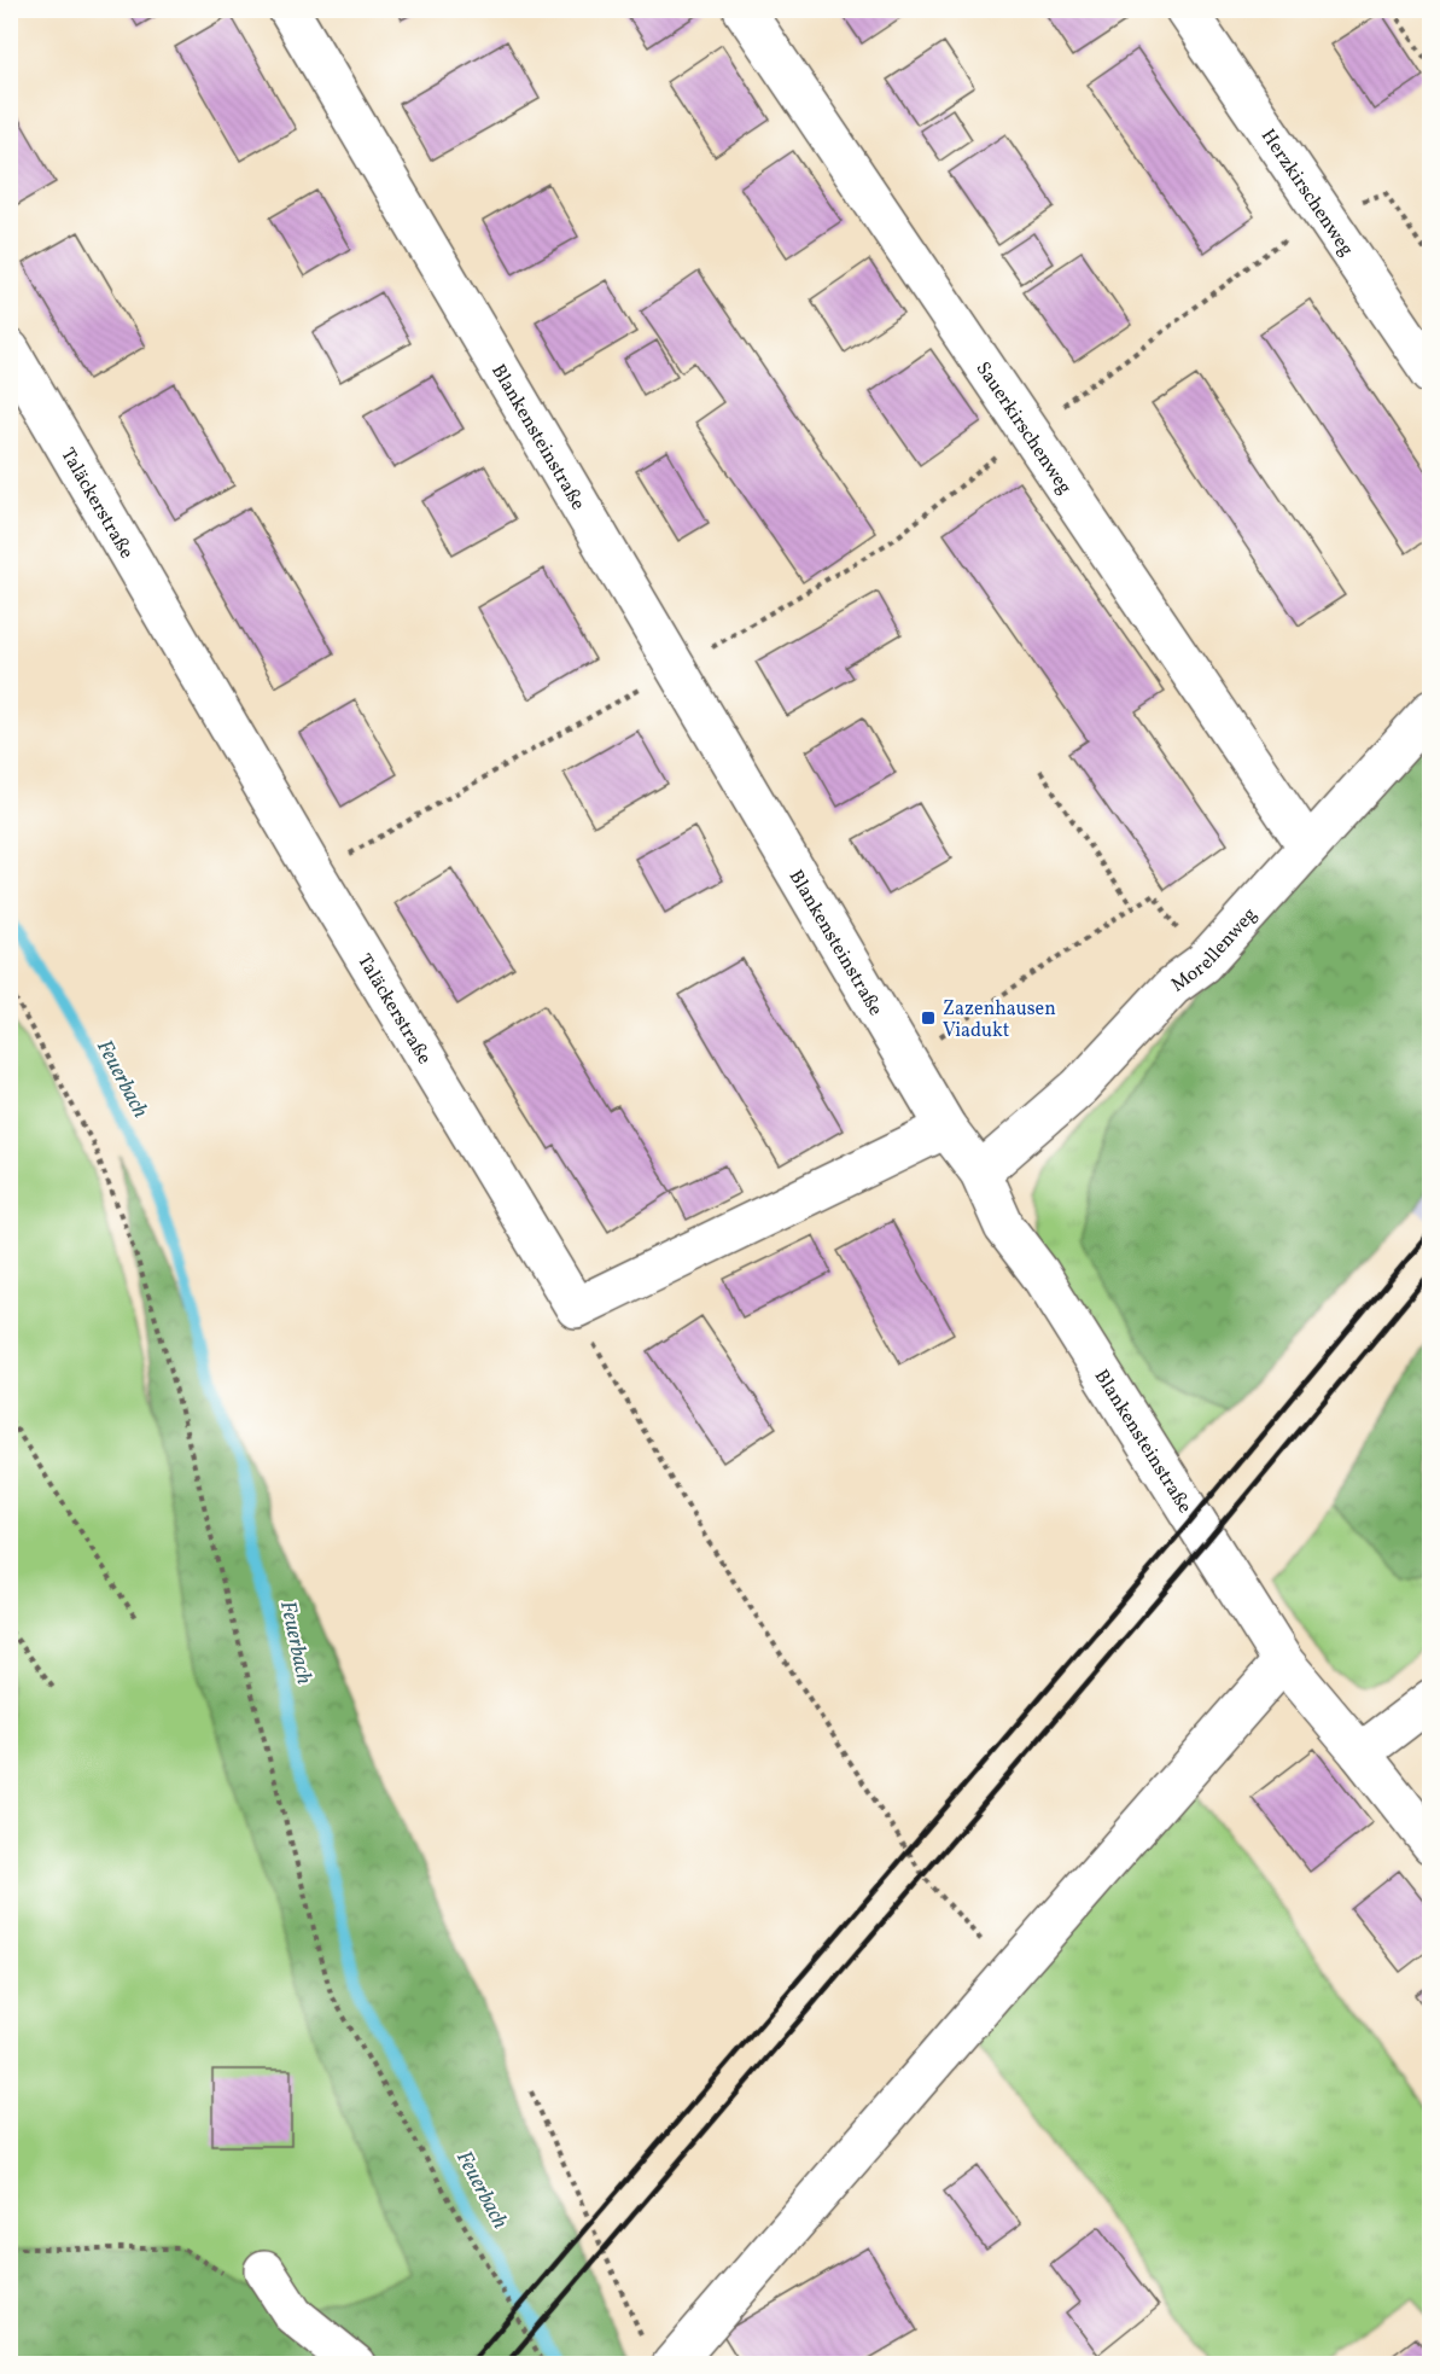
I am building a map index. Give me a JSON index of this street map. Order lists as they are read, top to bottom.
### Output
{
  "streets": {
    "street": [
      "Herzkirschenweg",
      "Sauerkirschenweg",
      "Blankensteinstraße",
      "Taläckerstraße",
      "Morellenweg"
    ]
  },
  "crossings": [
    ["Sauerkirschenweg", "Morellenweg"],
    ["Blankensteinstraße", "Morellenweg"]
  ],
  "water": ["Feuerbach"],
  "places": {
    "transit": ["Zazenhausen Viadukt"]
  }
}
